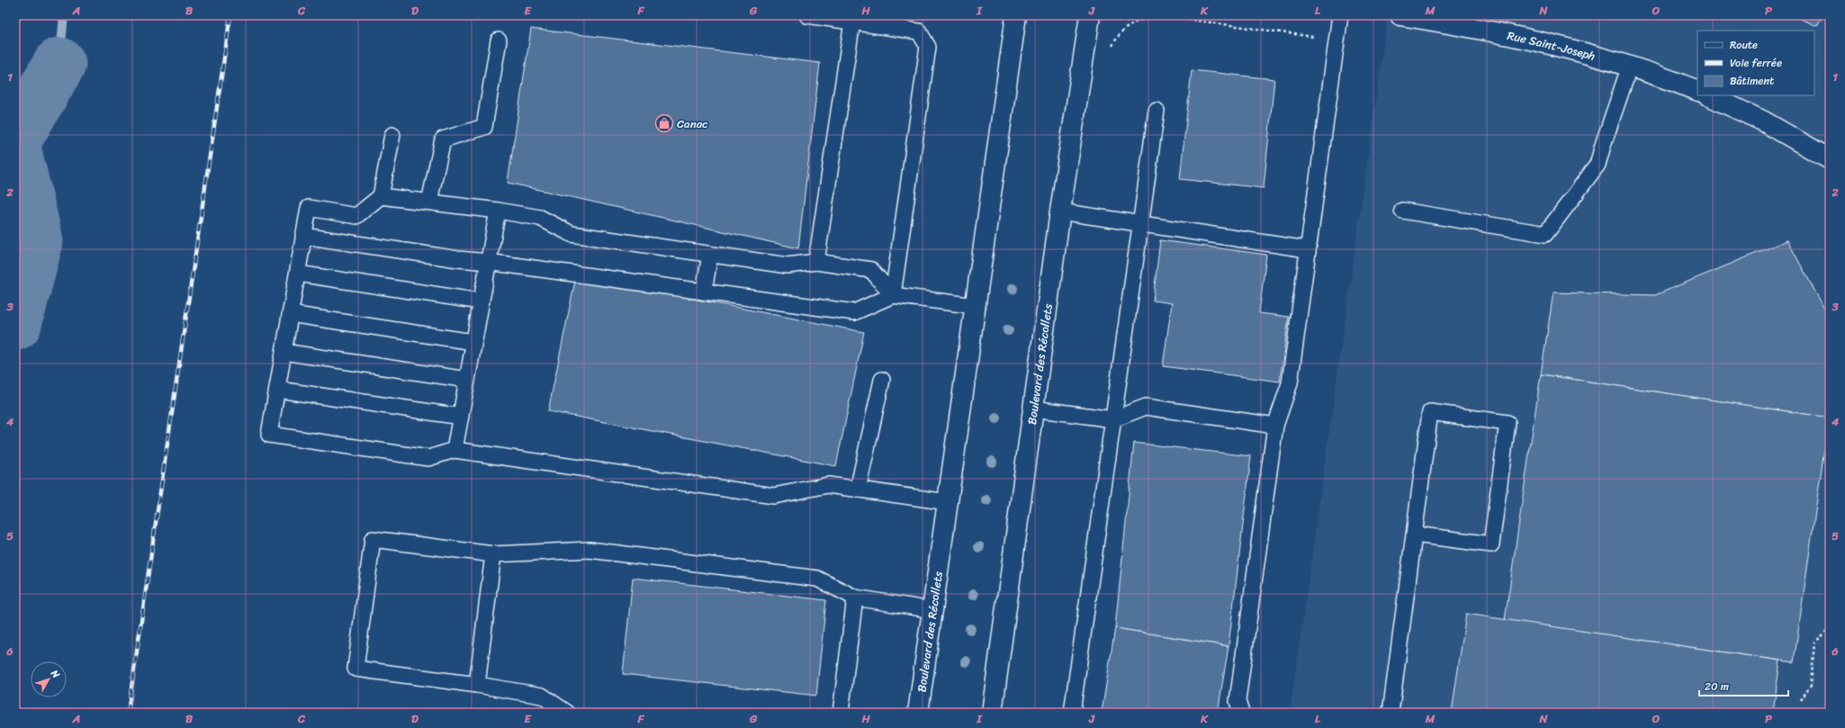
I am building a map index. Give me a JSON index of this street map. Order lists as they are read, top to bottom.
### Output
{
  "streets": {
    "main road": ["Rue Saint-Joseph", "Boulevard des Récollets"]
  },
  "places": {
    "shop": ["Canac"]
  },
  "legend": ["Route", "Voie ferrée", "Bâtiment"],
  "scale_bar": "20 m",
  "north": "top right",
  "grid": {
    "columns": [
      "A",
      "B",
      "C",
      "D",
      "E",
      "F",
      "G",
      "H",
      "I",
      "J",
      "K",
      "L",
      "M",
      "N",
      "O",
      "P"
    ],
    "rows": [
      "1",
      "2",
      "3",
      "4",
      "5",
      "6"
    ]
  }
}
